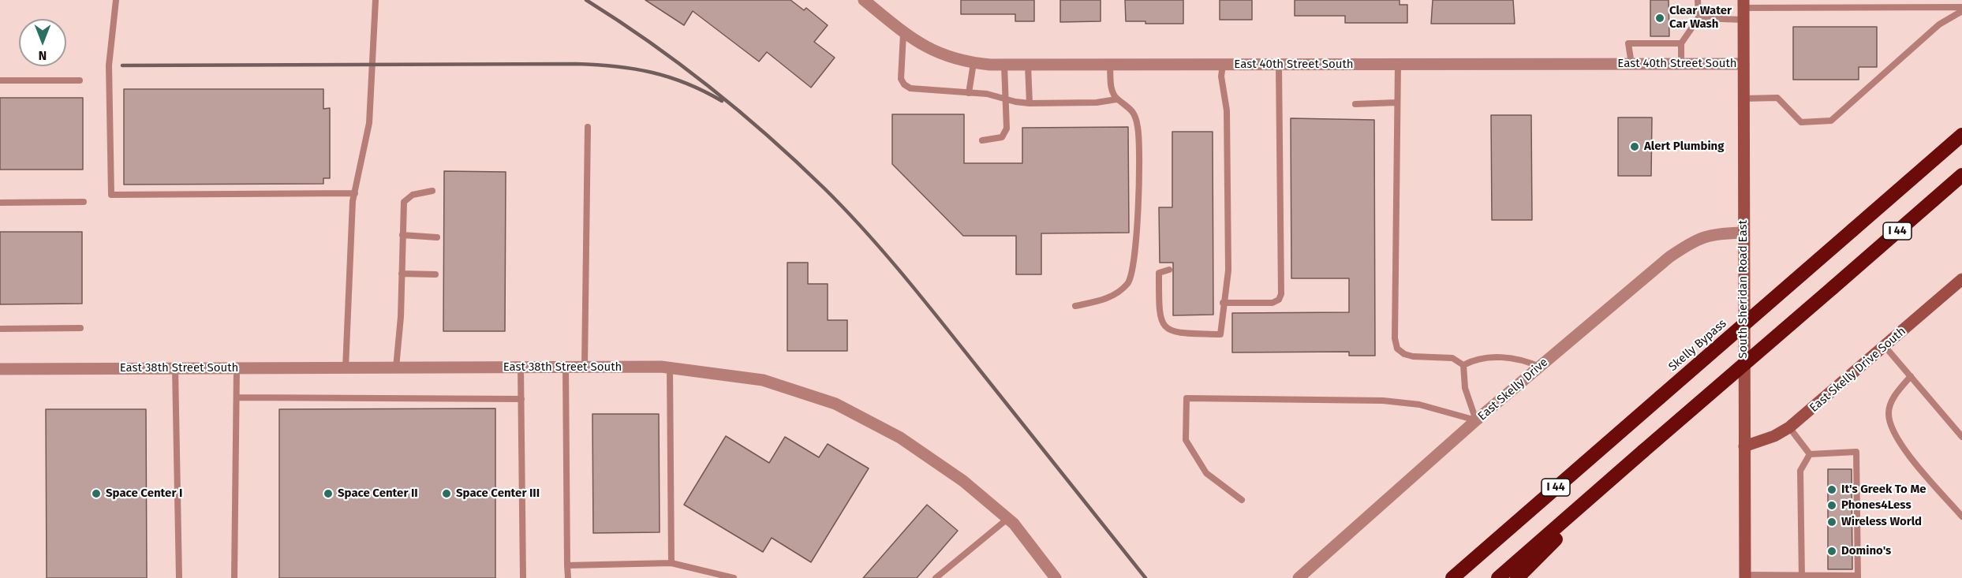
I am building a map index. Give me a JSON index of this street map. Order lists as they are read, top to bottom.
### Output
{
  "streets": {
    "highway": ["I 44", "Skelly Bypass"],
    "main road": ["South Sheridan Road East", "East Skelly Drive South"],
    "street": ["East 40th Street South", "East 38th Street South", "East Skelly Drive"]
  },
  "crossings": [
    ["East 40th Street South", "South Sheridan Road East"],
    ["South Sheridan Road East", "East Skelly Drive South"],
    ["South Sheridan Road East", "East Skelly Drive"]
  ],
  "places": [
    "Clear Water Car Wash",
    "Alert Plumbing",
    "It's Greek To Me",
    "Space Center I",
    "Space Center II",
    "Space Center III",
    "Phones4Less",
    "Wireless World",
    "Domino's"
  ],
  "north": "bottom"
}
